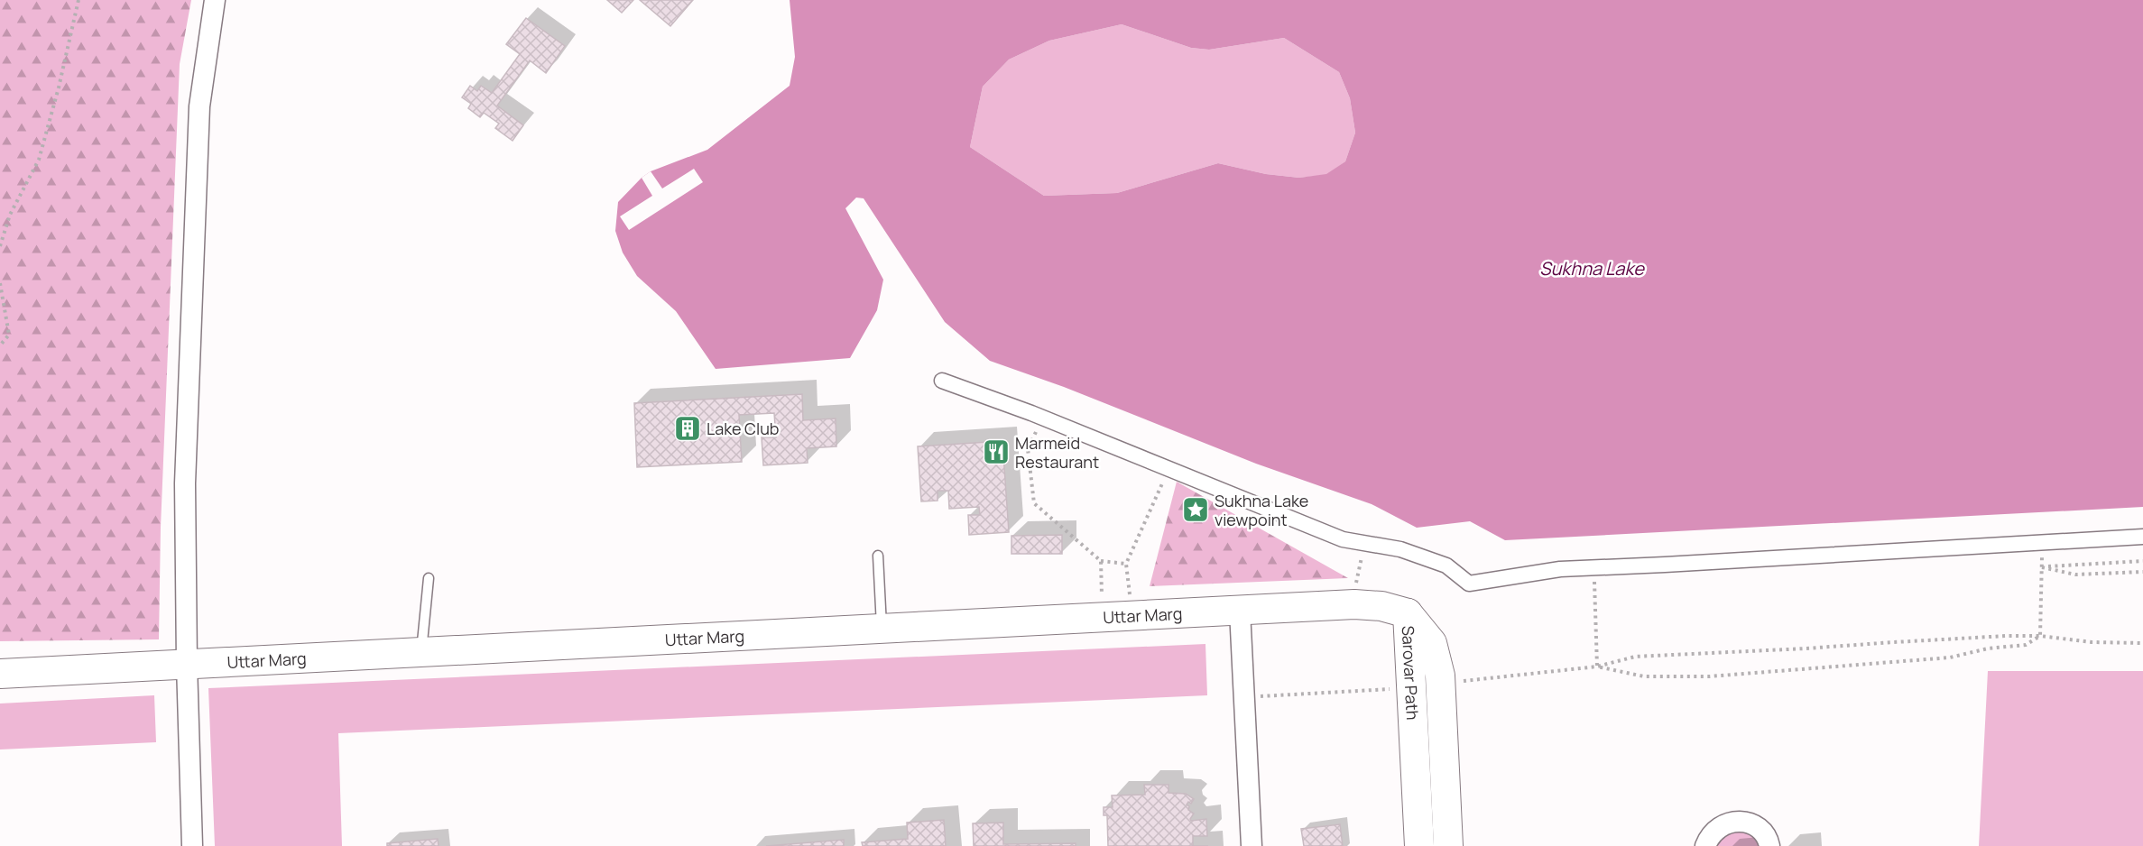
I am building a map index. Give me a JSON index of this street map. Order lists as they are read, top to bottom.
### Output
{
  "streets": {
    "main road": ["Uttar Marg", "Sarovar Path"]
  },
  "crossings": [
    ["Uttar Marg", "Sarovar Path"]
  ],
  "water": ["Sukhna Lake"],
  "places": {
    "building": ["Lake Club"],
    "restaurant": ["Marmeid Restaurant"],
    "place": ["Sukhna Lake viewpoint"]
  }
}
